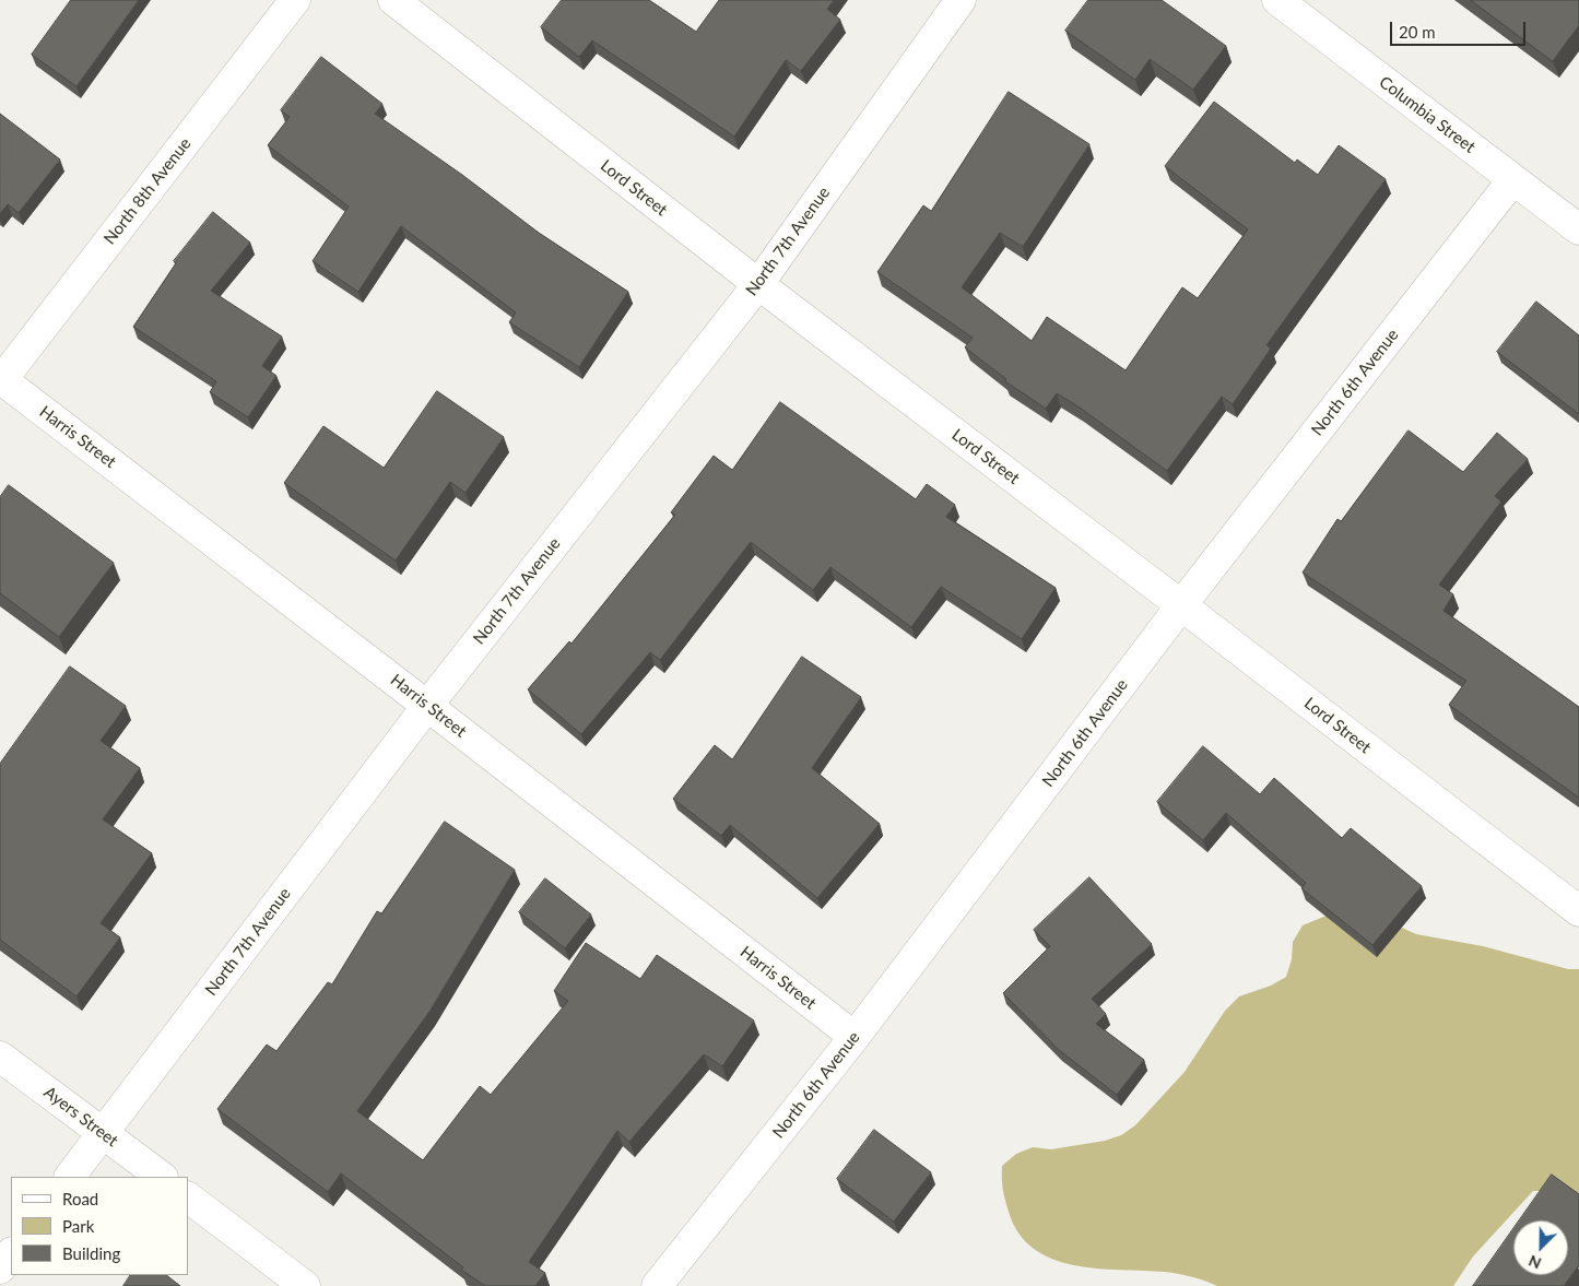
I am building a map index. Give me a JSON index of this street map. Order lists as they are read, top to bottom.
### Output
{
  "streets": {
    "street": [
      "Columbia Street",
      "Lord Street",
      "North 8th Avenue",
      "North 7th Avenue",
      "North 6th Avenue",
      "Harris Street",
      "Ayers Street"
    ]
  },
  "crossings": [
    ["Columbia Street", "North 6th Avenue"],
    ["Lord Street", "North 7th Avenue"],
    ["Lord Street", "North 6th Avenue"],
    ["North 8th Avenue", "Harris Street"],
    ["North 7th Avenue", "Harris Street"],
    ["North 7th Avenue", "Ayers Street"],
    ["North 6th Avenue", "Harris Street"]
  ],
  "legend": ["Road", "Park", "Building"],
  "scale_bar": "20 m",
  "north": "bottom left"
}
